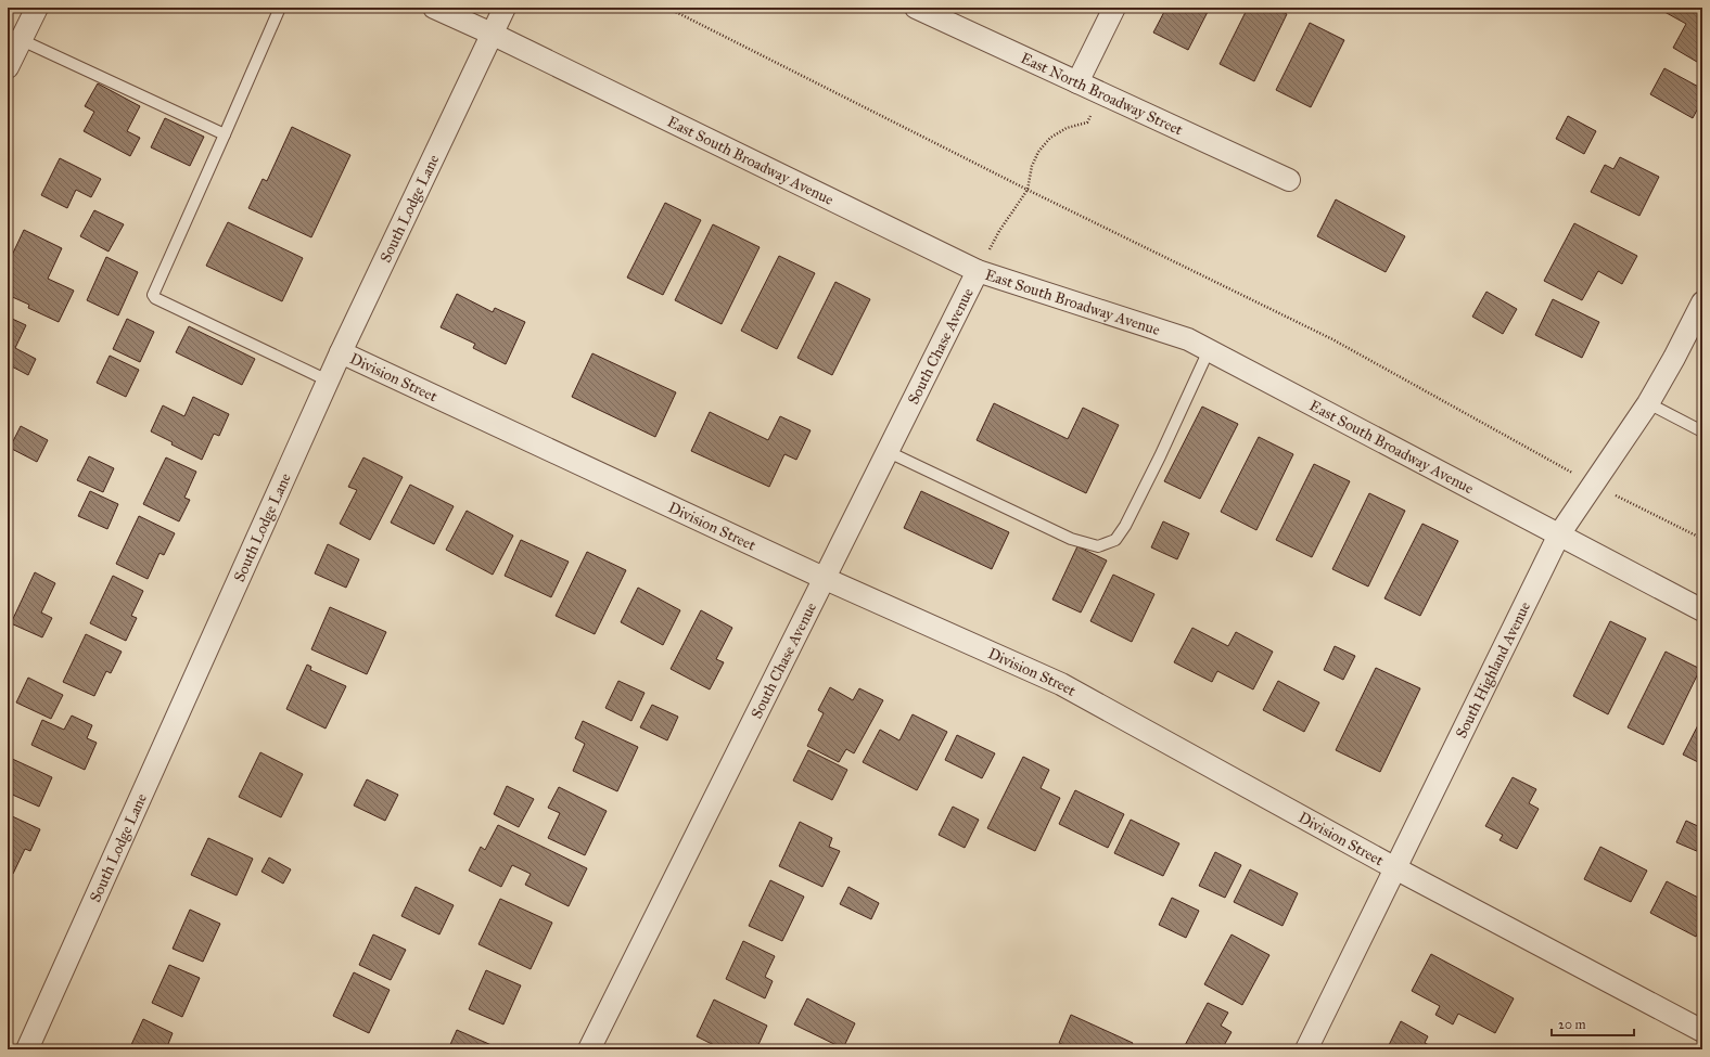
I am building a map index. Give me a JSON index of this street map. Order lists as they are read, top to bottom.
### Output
{
  "streets": {
    "street": [
      "East North Broadway Street",
      "East South Broadway Avenue",
      "South Lodge Lane",
      "South Chase Avenue",
      "Division Street",
      "South Highland Avenue"
    ]
  },
  "crossings": [
    ["East South Broadway Avenue", "South Lodge Lane"],
    ["East South Broadway Avenue", "South Chase Avenue"],
    ["East South Broadway Avenue", "South Highland Avenue"],
    ["South Lodge Lane", "Division Street"],
    ["South Chase Avenue", "Division Street"],
    ["Division Street", "South Highland Avenue"]
  ],
  "scale_bar": "20 m"
}
